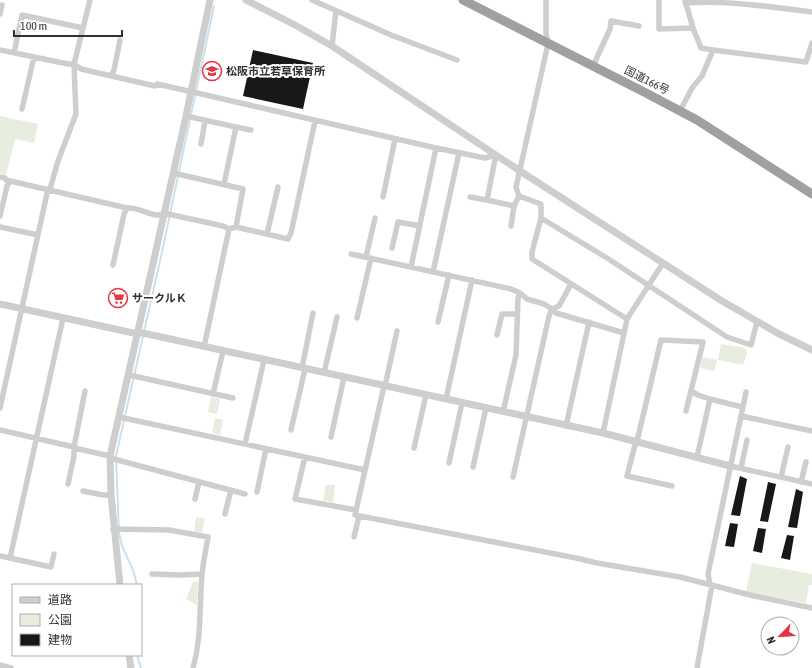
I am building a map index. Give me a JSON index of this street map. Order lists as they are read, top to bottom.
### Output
{
  "streets": {
    "highway": ["国道166号"]
  },
  "places": {
    "school or university": ["松阪市立若草保育所"],
    "supermarket": ["サークルＫ"]
  },
  "legend": ["道路", "公園", "建物"],
  "scale_bar": "100 m",
  "north": "bottom left"
}
